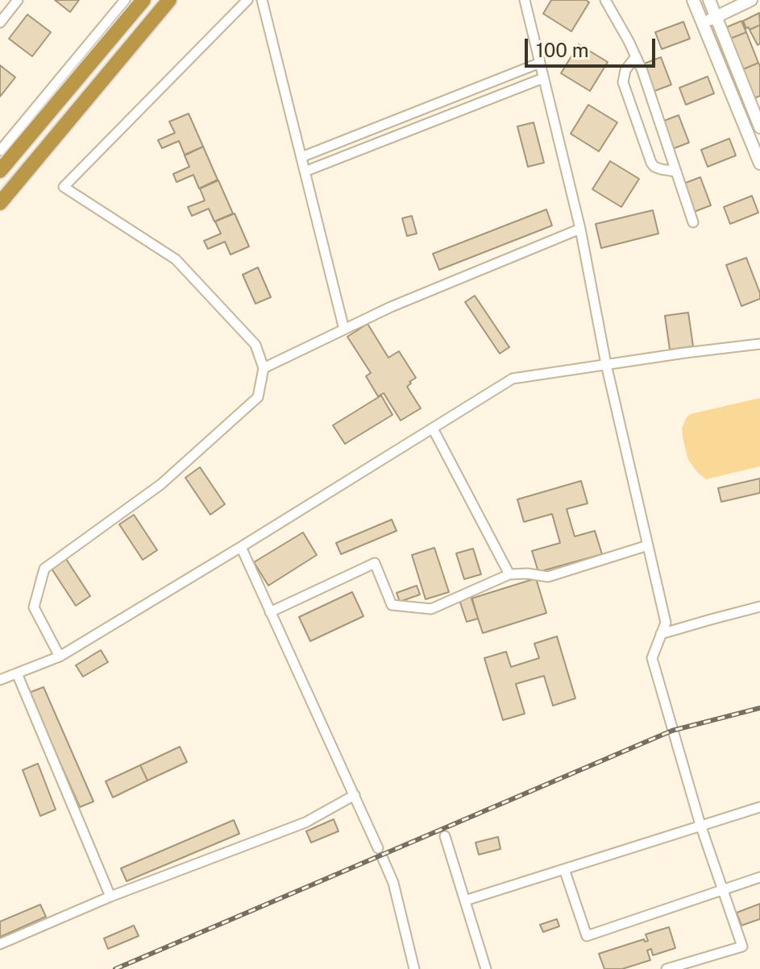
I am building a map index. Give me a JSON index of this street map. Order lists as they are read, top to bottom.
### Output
{
  "scale_bar": "100 m"
}
